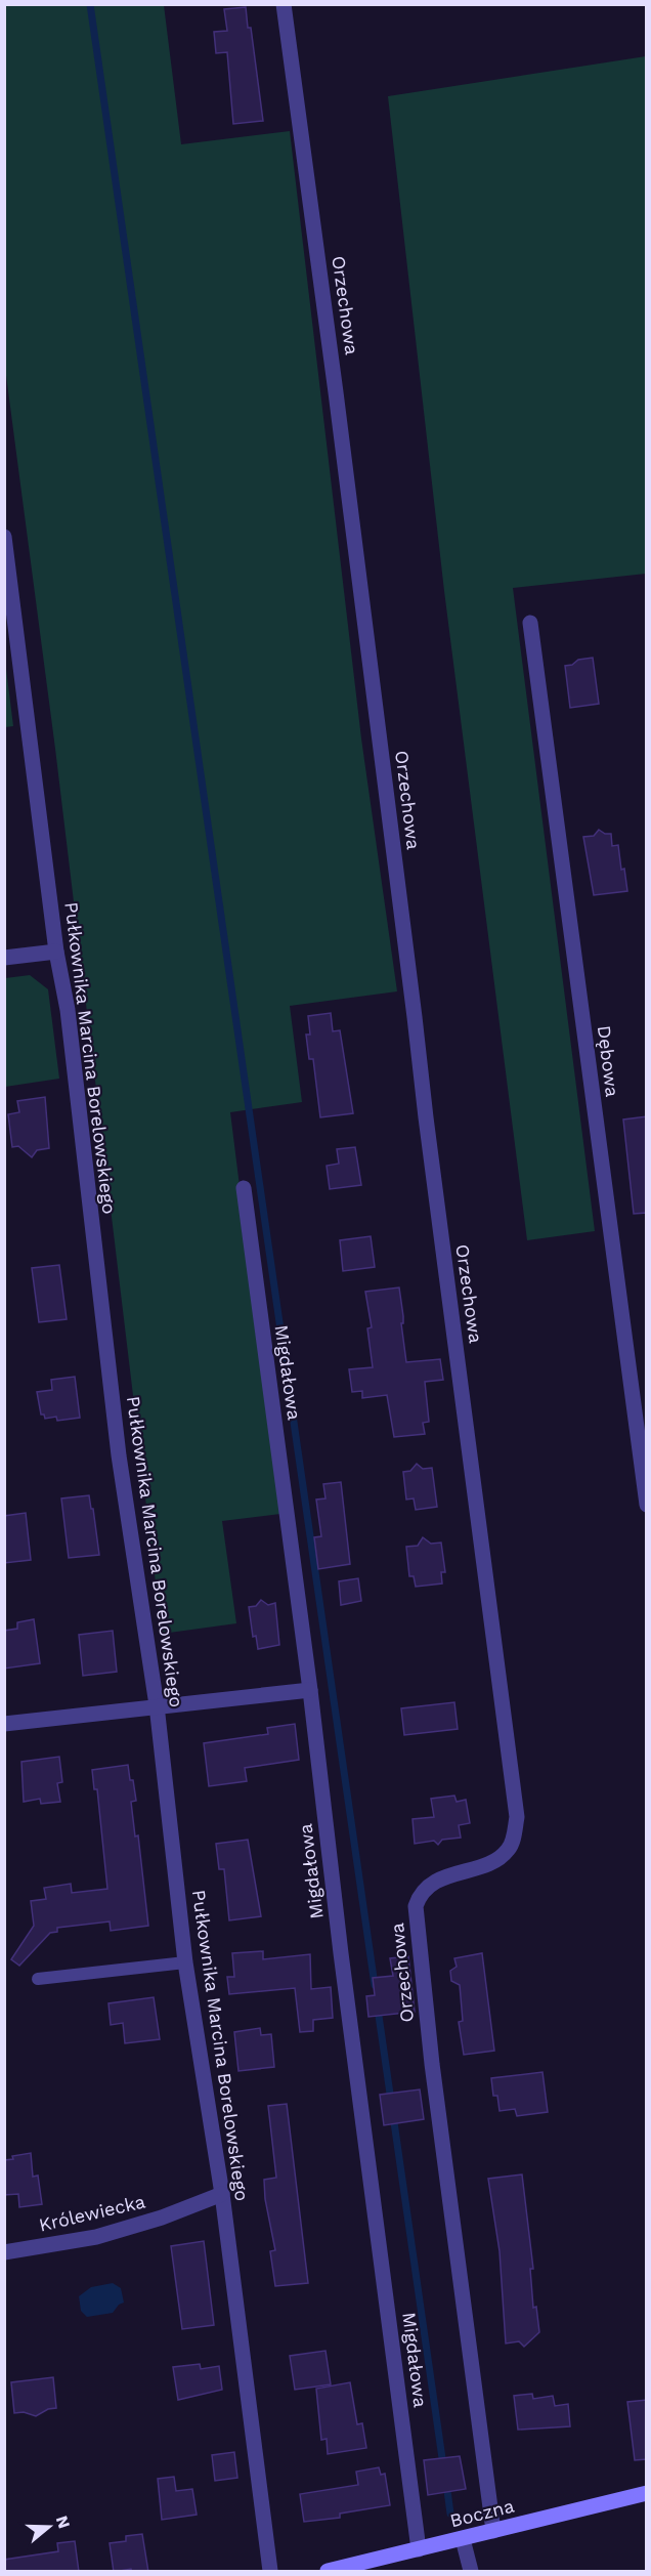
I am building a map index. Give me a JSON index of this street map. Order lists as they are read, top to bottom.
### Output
{
  "streets": {
    "street": [
      "Orzechowa",
      "Pułkownika Marcina Borelowskiego",
      "Dębowa",
      "Migdałowa",
      "Królewiecka",
      "Boczna"
    ]
  },
  "crossings": [
    ["Orzechowa", "Boczna"],
    ["Pułkownika Marcina Borelowskiego", "Królewiecka"],
    ["Migdałowa", "Boczna"]
  ],
  "north": "right"
}
